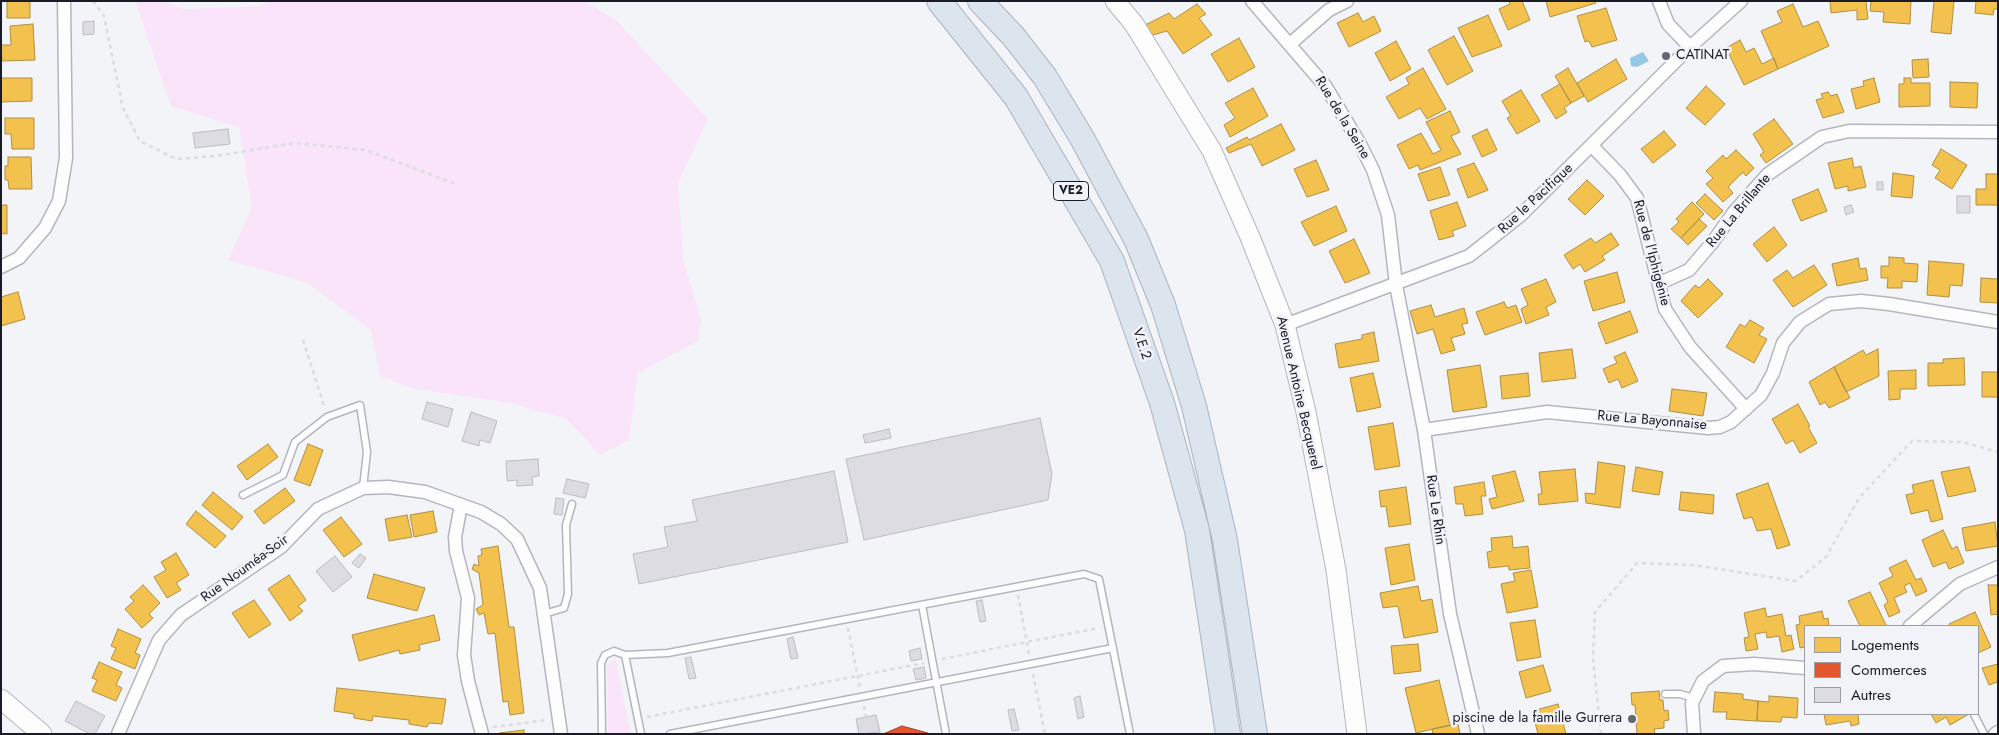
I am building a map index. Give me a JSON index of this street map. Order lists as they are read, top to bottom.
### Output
{
  "streets": {
    "highway": ["VE2", "V.E.2"],
    "street": [
      "Rue de la Seine",
      "Rue le Pacifique",
      "Rue La Brillante",
      "Rue de l'Iphigénie",
      "Avenue Antoine Becquerel",
      "Rue La Bayonnaise",
      "Rue Le Rhin",
      "Rue Nouméa-Soir"
    ]
  },
  "crossings": [
    ["Rue de la Seine", "Rue le Pacifique"],
    ["Rue de la Seine", "Rue Le Rhin"],
    ["Rue le Pacifique", "Rue de l'Iphigénie"],
    ["Rue le Pacifique", "Avenue Antoine Becquerel"],
    ["Rue le Pacifique", "Rue Le Rhin"],
    ["Rue La Brillante", "Rue de l'Iphigénie"],
    ["Rue de l'Iphigénie", "Rue La Bayonnaise"],
    ["Rue La Bayonnaise", "Rue Le Rhin"]
  ],
  "places": ["CATINAT", "piscine de la famille Gurrera"],
  "legend": ["Logements", "Commerces", "Autres"]
}
